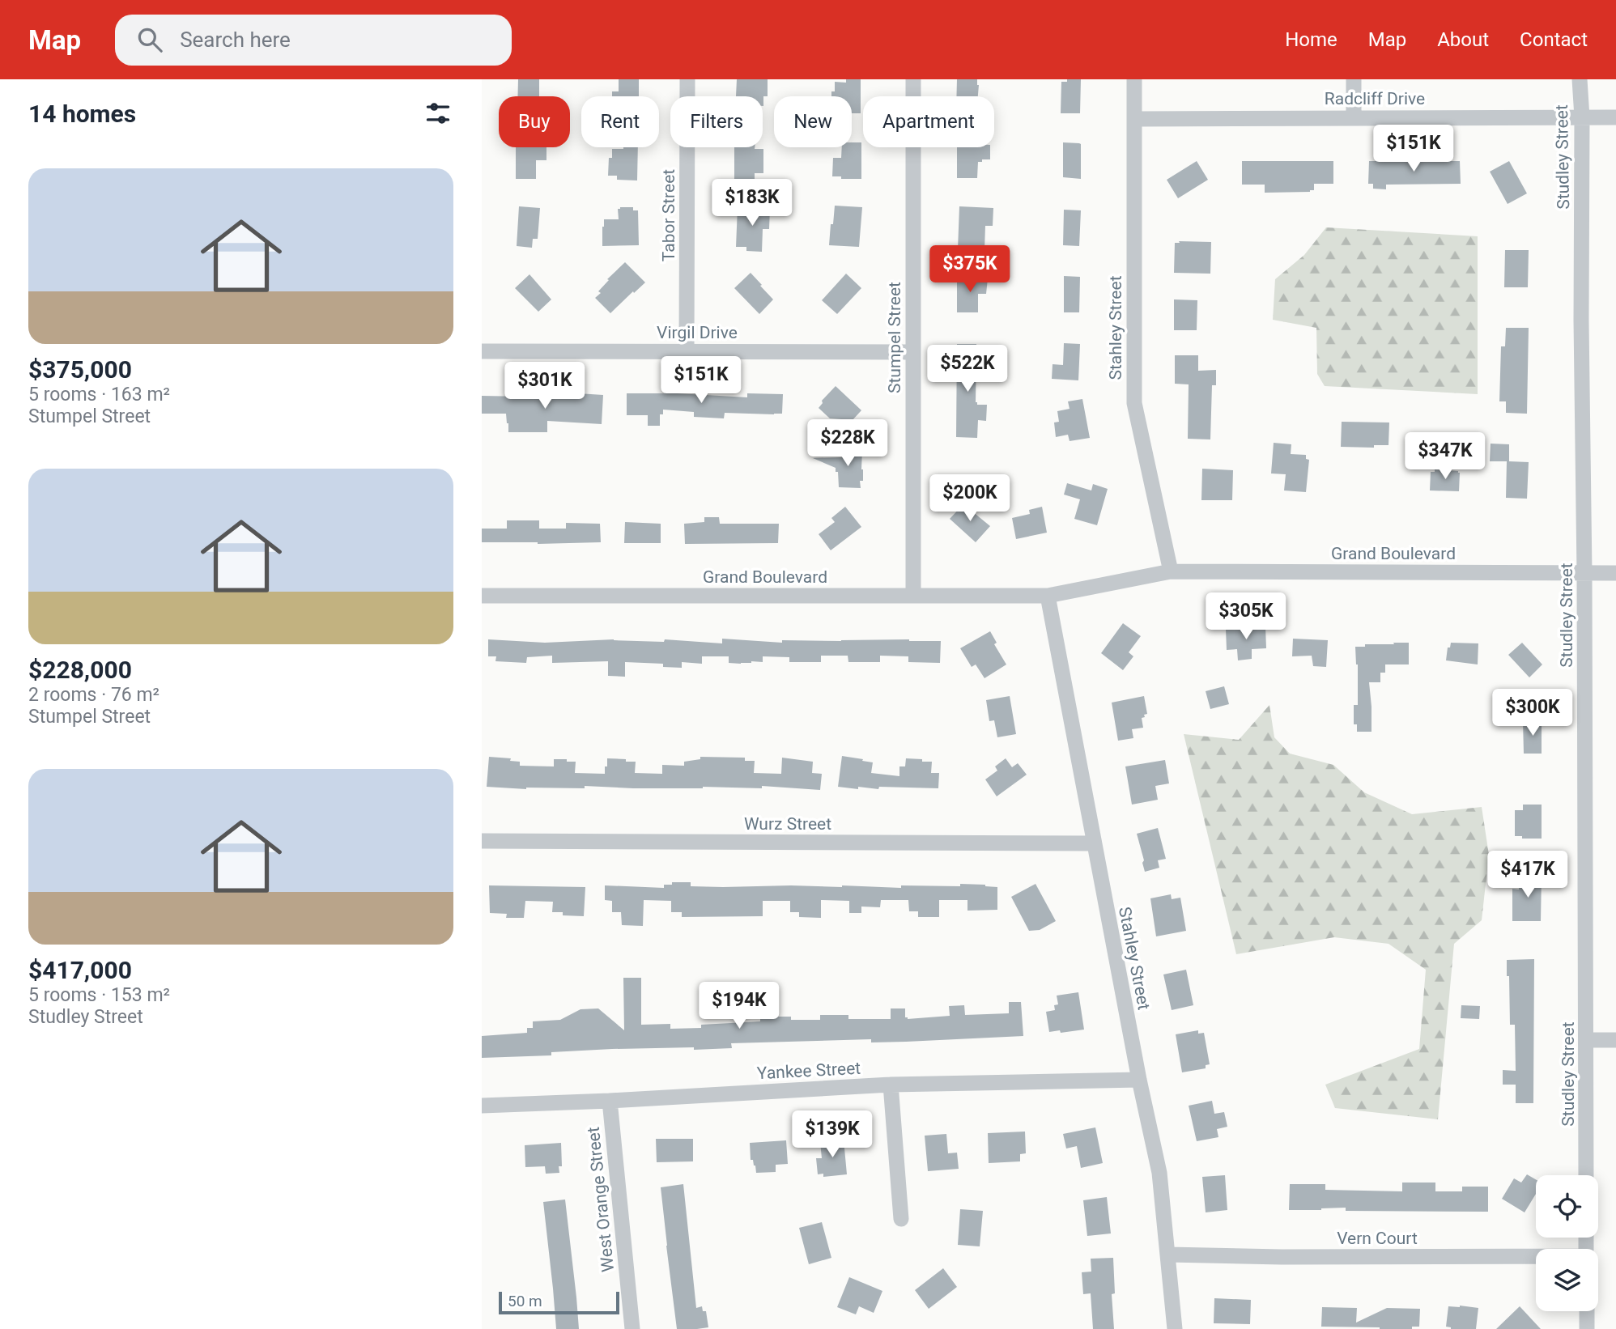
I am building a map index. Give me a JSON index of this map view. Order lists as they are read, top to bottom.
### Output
{
  "streets": {
    "street": [
      "Radcliff Drive",
      "Studley Street",
      "Tabor Street",
      "Stahley Street",
      "Virgil Drive",
      "Stumpel Street",
      "Grand Boulevard",
      "Wurz Street",
      "Yankee Street",
      "West Orange Street",
      "Vern Court"
    ]
  },
  "crossings": [
    ["Radcliff Drive", "Studley Street"],
    ["Radcliff Drive", "Stahley Street"],
    ["Studley Street", "Grand Boulevard"],
    ["Tabor Street", "Virgil Drive"],
    ["Stahley Street", "Grand Boulevard"],
    ["Stahley Street", "Wurz Street"],
    ["Stahley Street", "Yankee Street"],
    ["Stahley Street", "Vern Court"],
    ["Virgil Drive", "Stumpel Street"],
    ["Stumpel Street", "Grand Boulevard"],
    ["Yankee Street", "West Orange Street"]
  ],
  "scale_bar": "50 m",
  "page": {
    "header": "Map",
    "search": "Search here",
    "nav": [
      "Home",
      "Map",
      "About",
      "Contact"
    ],
    "heading": "14 homes",
    "chip": [
      "Buy",
      "Rent",
      "Filters",
      "New",
      "Apartment"
    ],
    "price": [
      "$151K",
      "$183K",
      "$375K",
      "$522K",
      "$151K",
      "$301K",
      "$228K",
      "$347K",
      "$200K",
      "$305K",
      "$300K",
      "$417K",
      "$194K",
      "$139K"
    ],
    "list": [
      {
        "name": "$375,000",
        "note": "5 rooms · 163 m² · Stumpel Street"
      },
      {
        "name": "$228,000",
        "note": "2 rooms · 76 m² · Stumpel Street"
      },
      {
        "name": "$417,000",
        "note": "5 rooms · 153 m² · Studley Street"
      }
    ],
    "scale": "50 m"
  }
}
